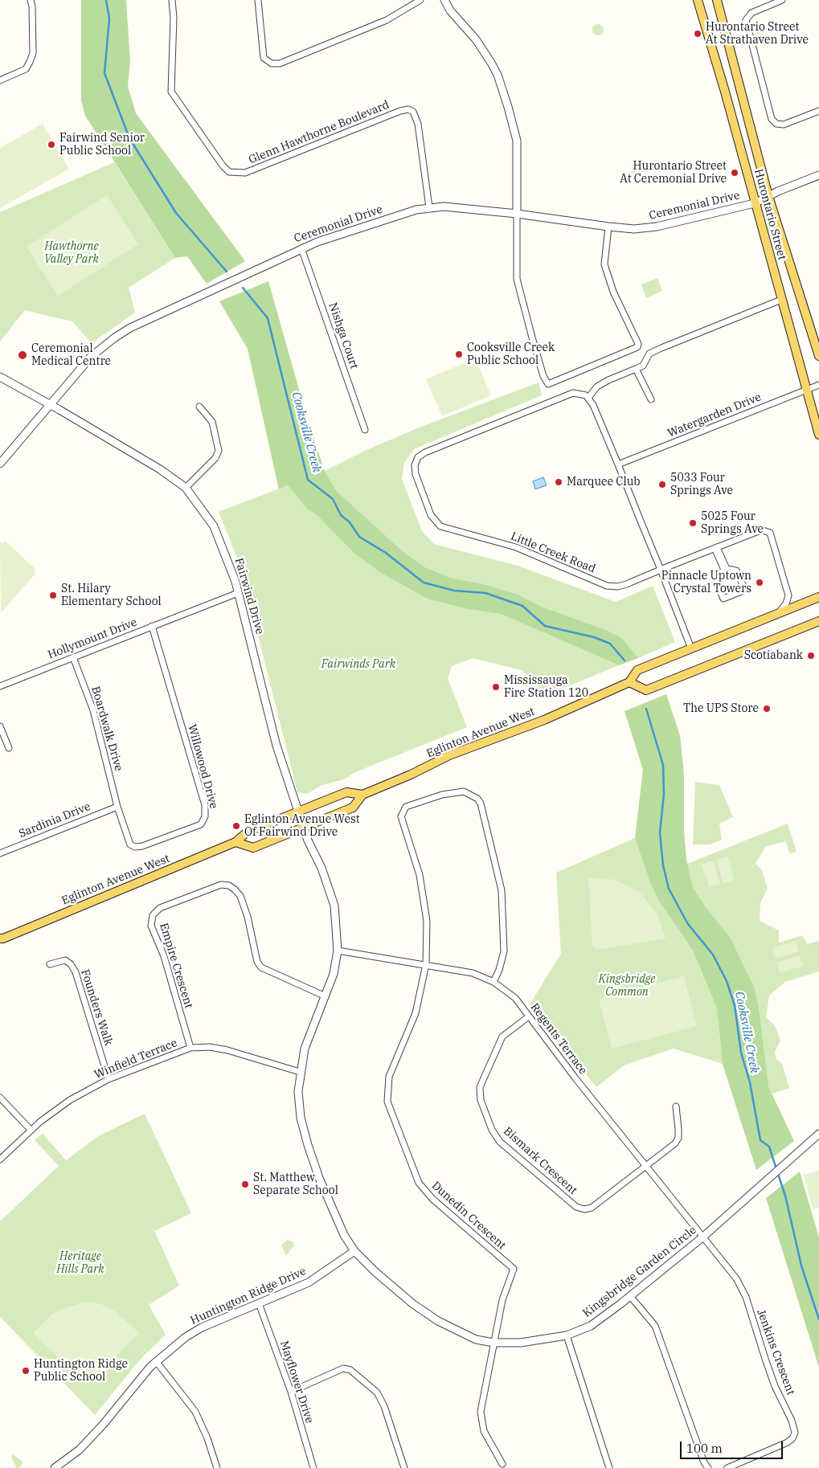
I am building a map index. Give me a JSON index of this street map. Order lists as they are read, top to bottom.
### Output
{
  "streets": {
    "main road": ["Hurontario Street", "Eglinton Avenue West"],
    "street": [
      "Glenn Hawthorne Boulevard",
      "Ceremonial Drive",
      "Nishga Court",
      "Watergarden Drive",
      "Little Creek Road",
      "Fairwind Drive",
      "Hollymount Drive",
      "Boardwalk Drive",
      "Willowood Drive",
      "Sardinia Drive",
      "Empire Crescent",
      "Founders Walk",
      "Regents Terrace",
      "Winfield Terrace",
      "Bismark Crescent",
      "Dunedin Crescent",
      "Kingsbridge Garden Circle",
      "Huntington Ridge Drive",
      "Jenkins Crescent",
      "Mayflower Drive"
    ]
  },
  "crossings": [
    ["Glenn Hawthorne Boulevard", "Ceremonial Drive"],
    ["Ceremonial Drive", "Hurontario Street"],
    ["Ceremonial Drive", "Nishga Court"],
    ["Ceremonial Drive", "Fairwind Drive"],
    ["Hurontario Street", "Watergarden Drive"],
    ["Little Creek Road", "Eglinton Avenue West"],
    ["Fairwind Drive", "Hollymount Drive"],
    ["Fairwind Drive", "Eglinton Avenue West"],
    ["Fairwind Drive", "Kingsbridge Garden Circle"],
    ["Hollymount Drive", "Boardwalk Drive"],
    ["Hollymount Drive", "Willowood Drive"],
    ["Boardwalk Drive", "Willowood Drive"],
    ["Boardwalk Drive", "Sardinia Drive"],
    ["Eglinton Avenue West", "Kingsbridge Garden Circle"],
    ["Willowood Drive", "Sardinia Drive"],
    ["Empire Crescent", "Winfield Terrace"],
    ["Empire Crescent", "Kingsbridge Garden Circle"],
    ["Founders Walk", "Winfield Terrace"],
    ["Regents Terrace", "Bismark Crescent"],
    ["Regents Terrace", "Dunedin Crescent"],
    ["Regents Terrace", "Kingsbridge Garden Circle"],
    ["Regents Terrace", "Jenkins Crescent"],
    ["Winfield Terrace", "Kingsbridge Garden Circle"],
    ["Dunedin Crescent", "Kingsbridge Garden Circle"],
    ["Kingsbridge Garden Circle", "Huntington Ridge Drive"],
    ["Kingsbridge Garden Circle", "Jenkins Crescent"],
    ["Huntington Ridge Drive", "Mayflower Drive"]
  ],
  "water": ["Cooksville Creek"],
  "parks": [
    "Hawthorne Valley Park",
    "Fairwinds Park",
    "Kingsbridge Common",
    "Heritage Hills Park"
  ],
  "places": [
    "Hurontario Street At Strathaven Drive",
    "Fairwind Senior Public School",
    "Hurontario Street At Ceremonial Drive",
    "Cooksville Creek Public School",
    "Ceremonial Medical Centre",
    "Marquee Club",
    "5033 Four Springs Ave",
    "5025 Four Springs Ave",
    "Pinnacle Uptown Crystal Towers",
    "St. Hilary Elementary School",
    "Scotiabank",
    "Mississauga Fire Station 120",
    "The UPS Store",
    "Eglinton Avenue West Of Fairwind Drive",
    "St. Matthew Separate School",
    "Huntington Ridge Public School"
  ],
  "scale_bar": "100 m"
}
